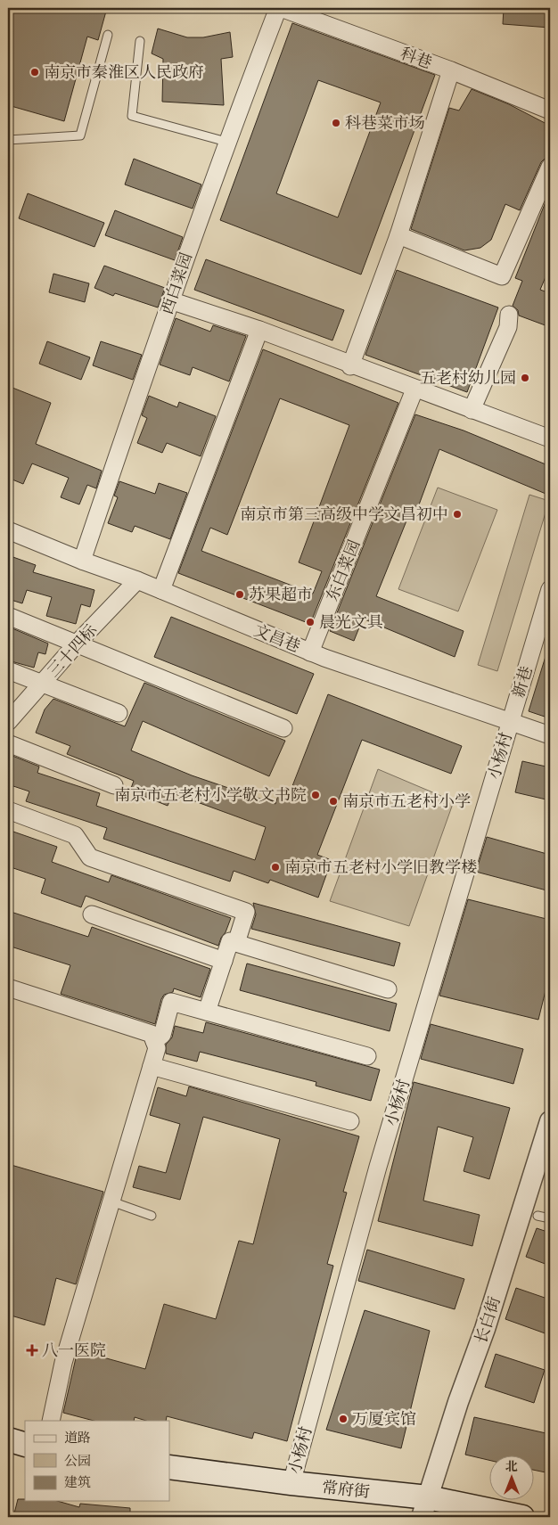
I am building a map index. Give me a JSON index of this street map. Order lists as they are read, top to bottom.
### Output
{
  "streets": {
    "main road": ["常府街"],
    "street": [
      "科巷",
      "西白菜园",
      "东白菜园",
      "文昌巷",
      "三十四标",
      "新巷",
      "小杨村",
      "长白街"
    ]
  },
  "crossings": [
    ["科巷", "西白菜园"],
    ["西白菜园", "文昌巷"],
    ["东白菜园", "文昌巷"],
    ["文昌巷", "三十四标"],
    ["文昌巷", "新巷"],
    ["文昌巷", "小杨村"],
    ["新巷", "小杨村"],
    ["小杨村", "常府街"],
    ["长白街", "常府街"]
  ],
  "places": {
    "other": [
      "南京市秦淮区人民政府",
      "科巷菜市场",
      "五老村幼儿园",
      "南京市第三高级中学文昌初中",
      "苏果超市",
      "晨光文具",
      "南京市五老村小学敬文书院",
      "南京市五老村小学",
      "南京市五老村小学旧教学楼",
      "万厦宾馆"
    ],
    "health": ["八一医院"]
  },
  "legend": ["道路", "公园", "建筑"],
  "north": "top"
}
